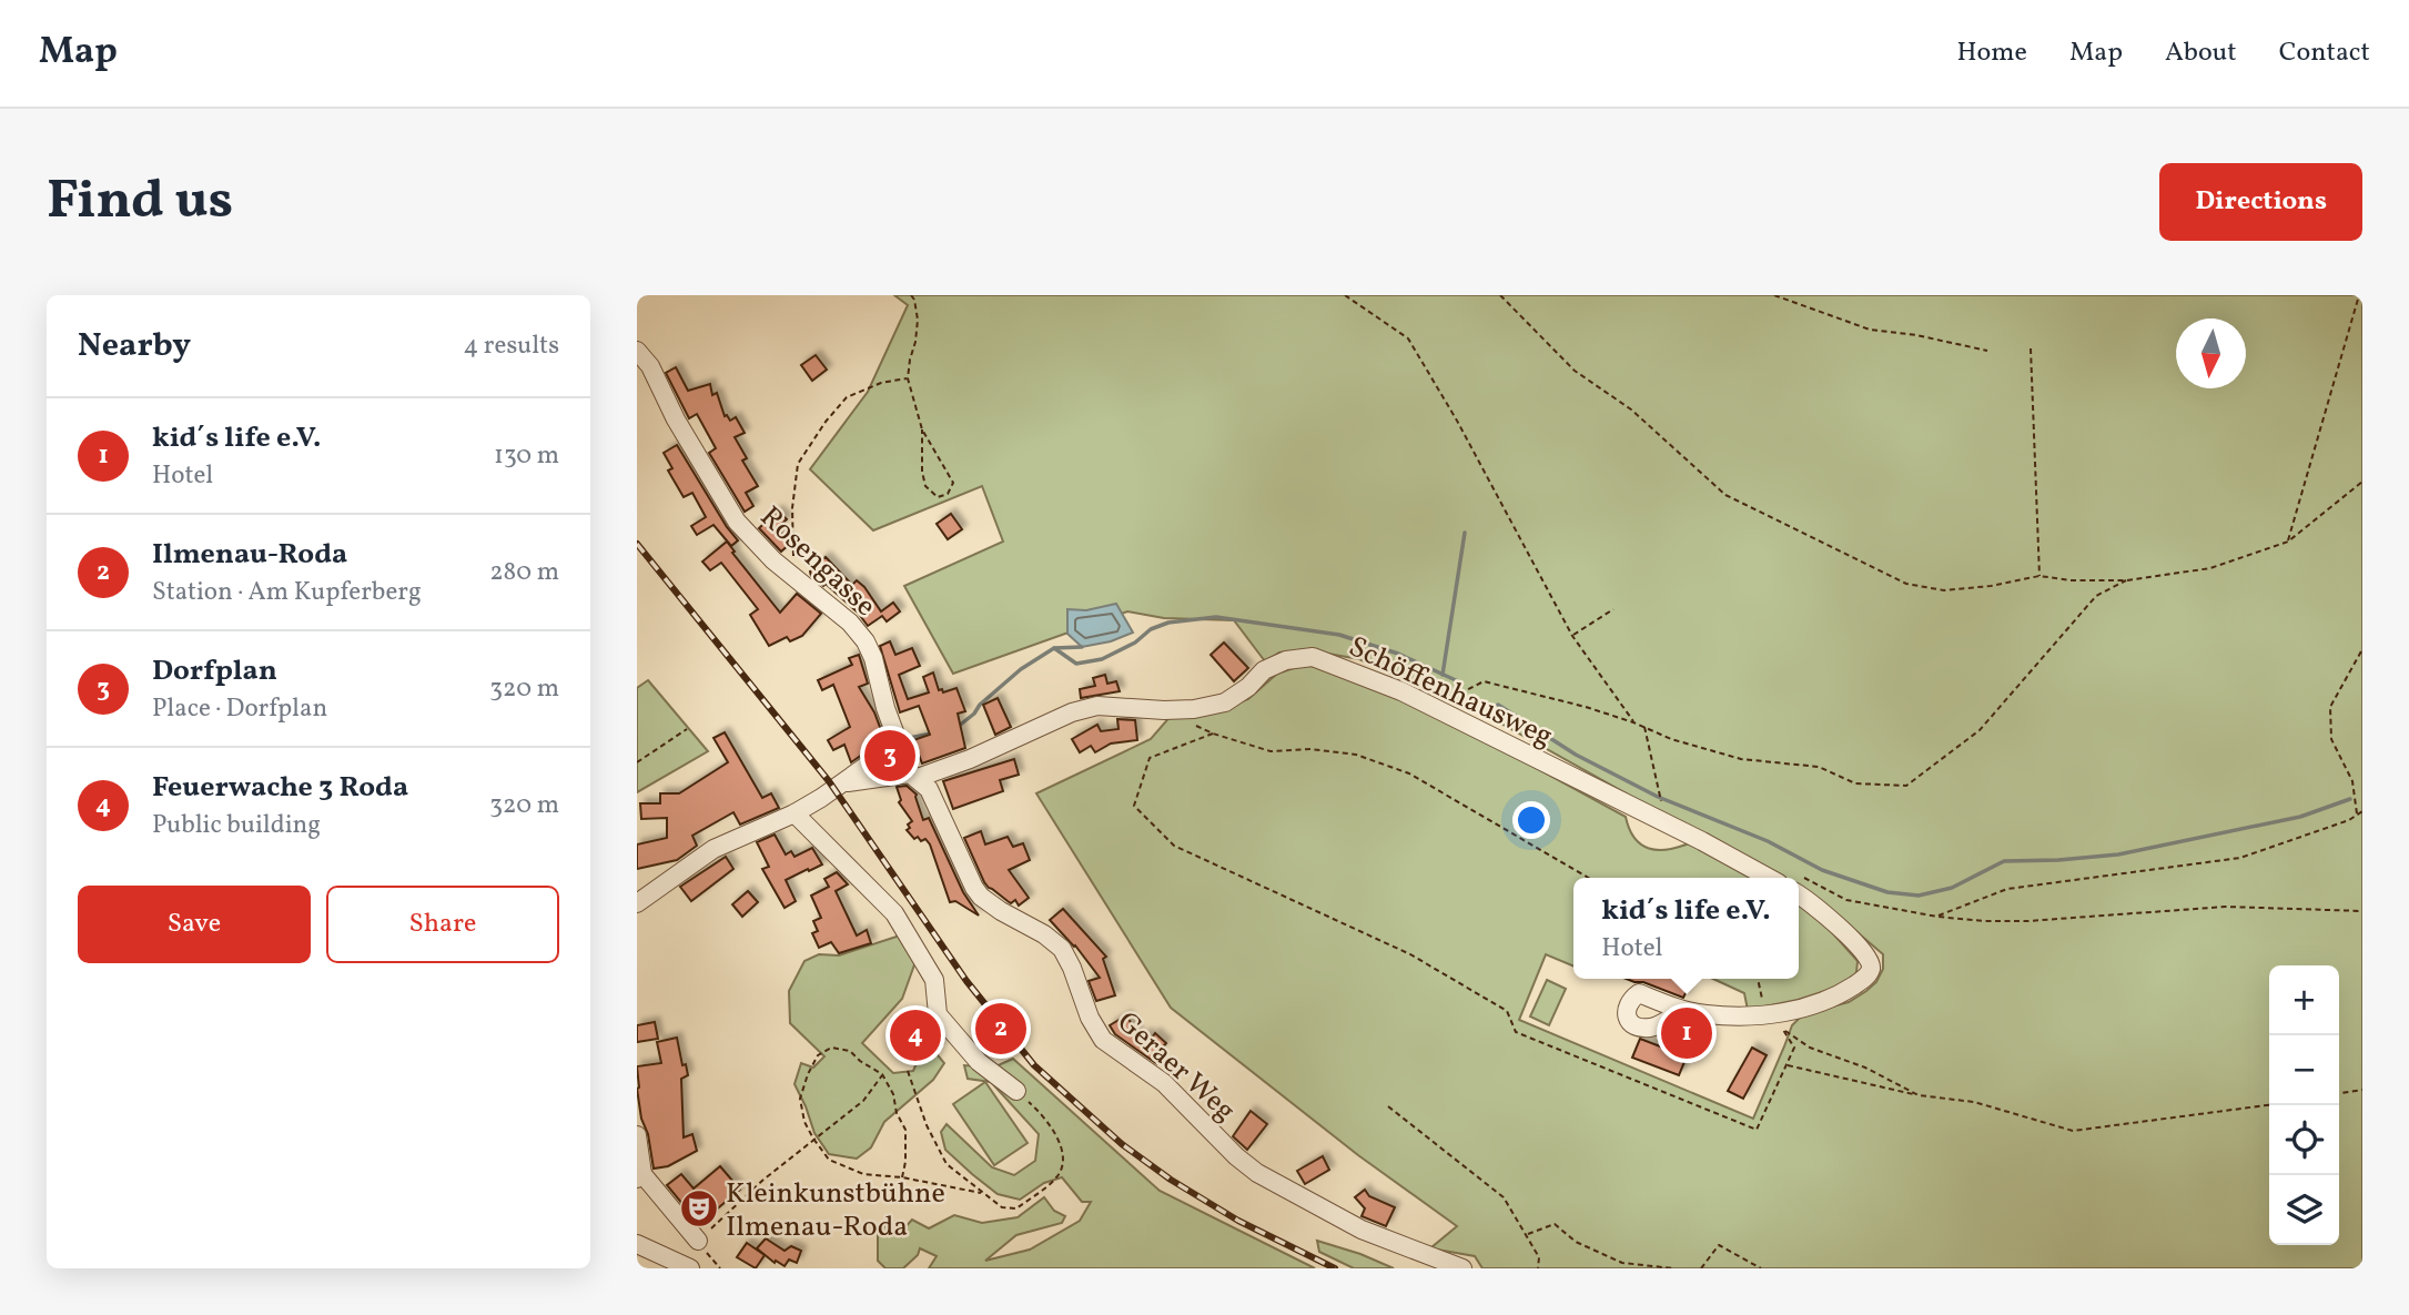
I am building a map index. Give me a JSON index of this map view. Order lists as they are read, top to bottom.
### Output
{
  "streets": {
    "street": ["Rosengasse", "Schöffenhausweg", "Geraer Weg"]
  },
  "crossings": [
    ["Rosengasse", "Schöffenhausweg"],
    ["Rosengasse", "Geraer Weg"],
    ["Schöffenhausweg", "Geraer Weg"]
  ],
  "places": {
    "theatre": ["Kleinkunstbühne Ilmenau-Roda"]
  },
  "north": "bottom",
  "page": {
    "header": "Map",
    "nav": [
      "Home",
      "Map",
      "About",
      "Contact"
    ],
    "buttons": [
      "Directions",
      ["Save", "Share"]
    ],
    "title": "Find us",
    "heading": ["Nearby", "4 results"],
    "list": [
      {
        "mark": "1",
        "name": "kid´s life e.V.",
        "note": "Hotel",
        "value": "130 m"
      },
      {
        "mark": "2",
        "name": "Ilmenau-Roda",
        "note": "Station · Am Kupferberg",
        "value": "280 m"
      },
      {
        "mark": "3",
        "name": "Dorfplan",
        "note": "Place · Dorfplan",
        "value": "320 m"
      },
      {
        "mark": "4",
        "name": "Feuerwache 3 Roda",
        "note": "Public building",
        "value": "320 m"
      }
    ],
    "pins": [
      "3",
      "2",
      "1",
      "4"
    ],
    "popup": ["kid´s life e.V.", "Hotel"],
    "map_buttons": ["+", "−"]
  }
}
